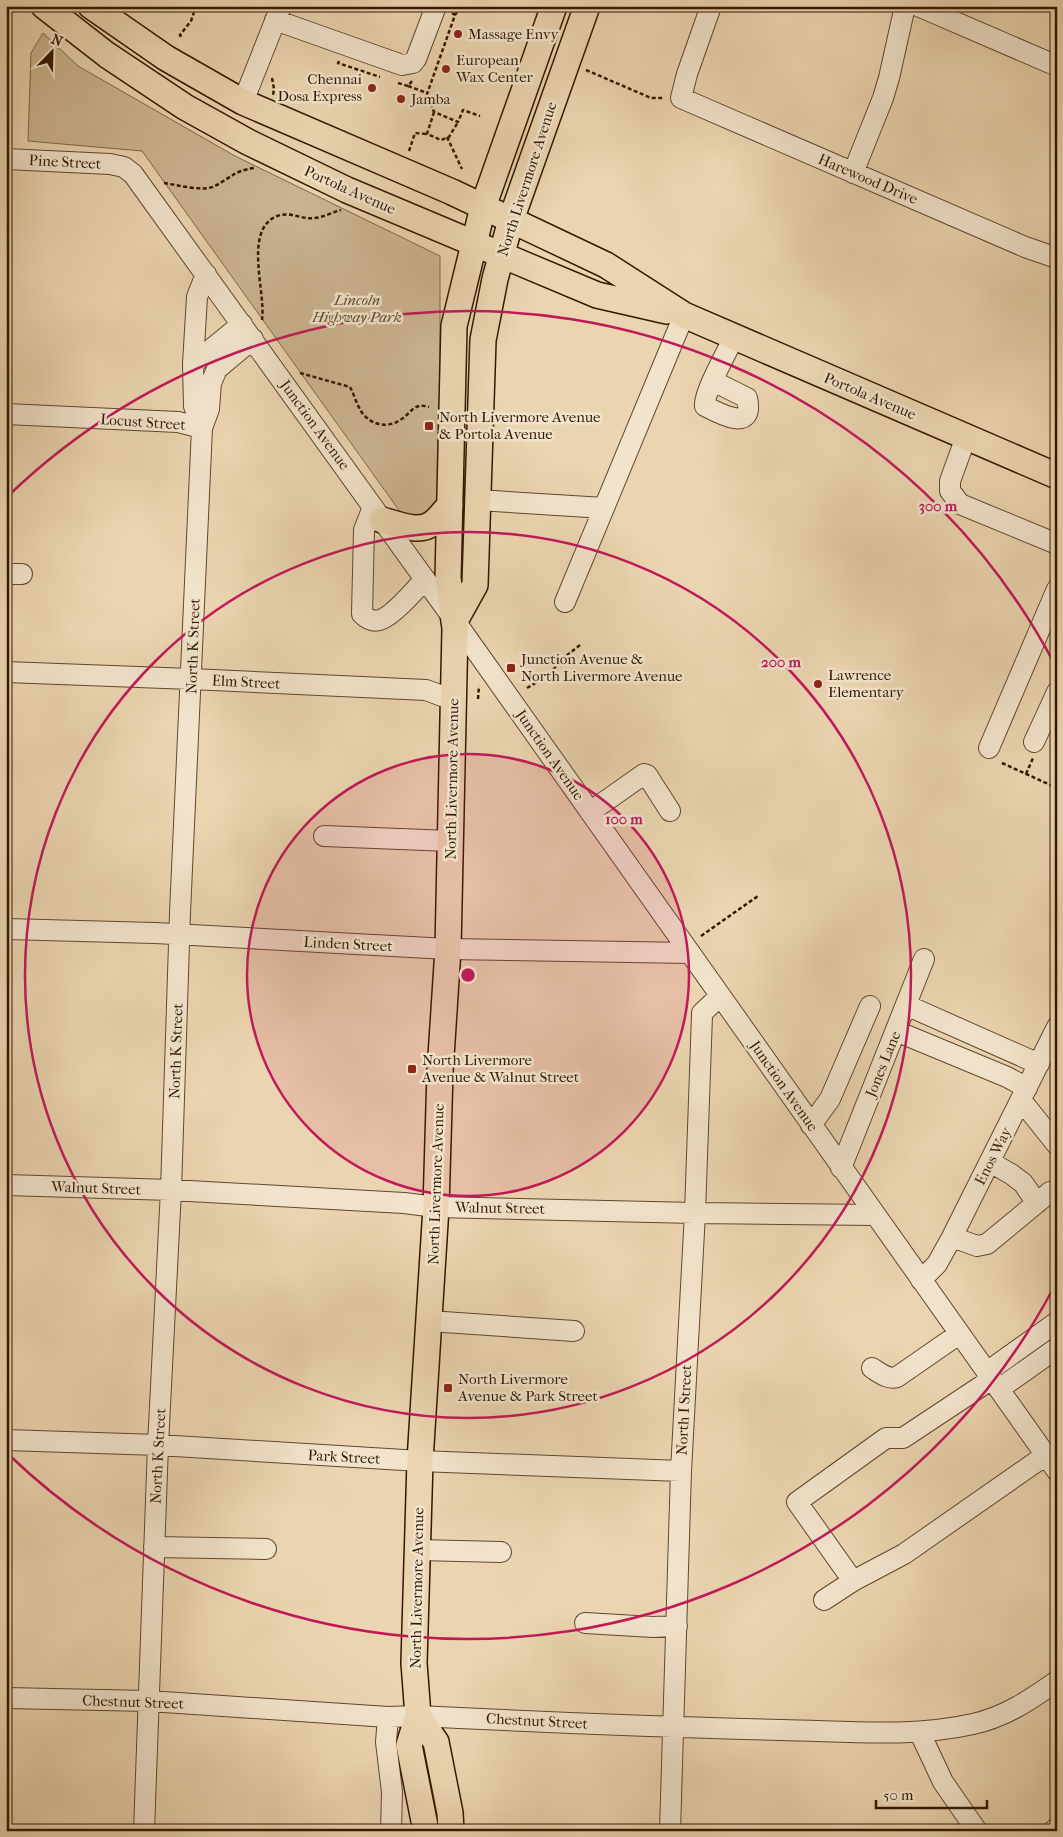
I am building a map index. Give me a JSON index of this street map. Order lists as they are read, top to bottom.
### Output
{
  "streets": {
    "main road": ["North Livermore Avenue", "Portola Avenue"],
    "street": [
      "Pine Street",
      "Harewood Drive",
      "Locust Street",
      "Junction Avenue",
      "North K Street",
      "Elm Street",
      "Linden Street",
      "Jones Lane",
      "Enos Way",
      "Walnut Street",
      "North I Street",
      "Park Street",
      "Chestnut Street"
    ]
  },
  "crossings": [
    ["Pine Street", "Junction Avenue"],
    ["North Livermore Avenue", "Portola Avenue"],
    ["North Livermore Avenue", "Junction Avenue"],
    ["North Livermore Avenue", "Elm Street"],
    ["North Livermore Avenue", "Linden Street"],
    ["North Livermore Avenue", "Walnut Street"],
    ["North Livermore Avenue", "Park Street"],
    ["North Livermore Avenue", "Chestnut Street"],
    ["Locust Street", "Junction Avenue"],
    ["Locust Street", "North K Street"],
    ["Junction Avenue", "North K Street"],
    ["Junction Avenue", "Linden Street"],
    ["Junction Avenue", "Jones Lane"],
    ["Junction Avenue", "Enos Way"],
    ["Junction Avenue", "Walnut Street"],
    ["Junction Avenue", "North I Street"],
    ["North K Street", "Elm Street"],
    ["North K Street", "Linden Street"],
    ["North K Street", "Walnut Street"],
    ["North K Street", "Park Street"],
    ["North K Street", "Chestnut Street"],
    ["Walnut Street", "North I Street"],
    ["North I Street", "Park Street"],
    ["North I Street", "Chestnut Street"]
  ],
  "parks": ["Lincoln Highway Park"],
  "places": {
    "other": [
      "Massage Envy",
      "European Wax Center",
      "Chennai Dosa Express",
      "Jamba",
      "Lawrence Elementary"
    ],
    "transit": [
      "North Livermore Avenue & Portola Avenue",
      "Junction Avenue & North Livermore Avenue",
      "North Livermore Avenue & Walnut Street",
      "North Livermore Avenue & Park Street"
    ]
  },
  "scale_bar": "50 m",
  "north": "top right",
  "rings": ["300 m", "200 m", "100 m"]
}
